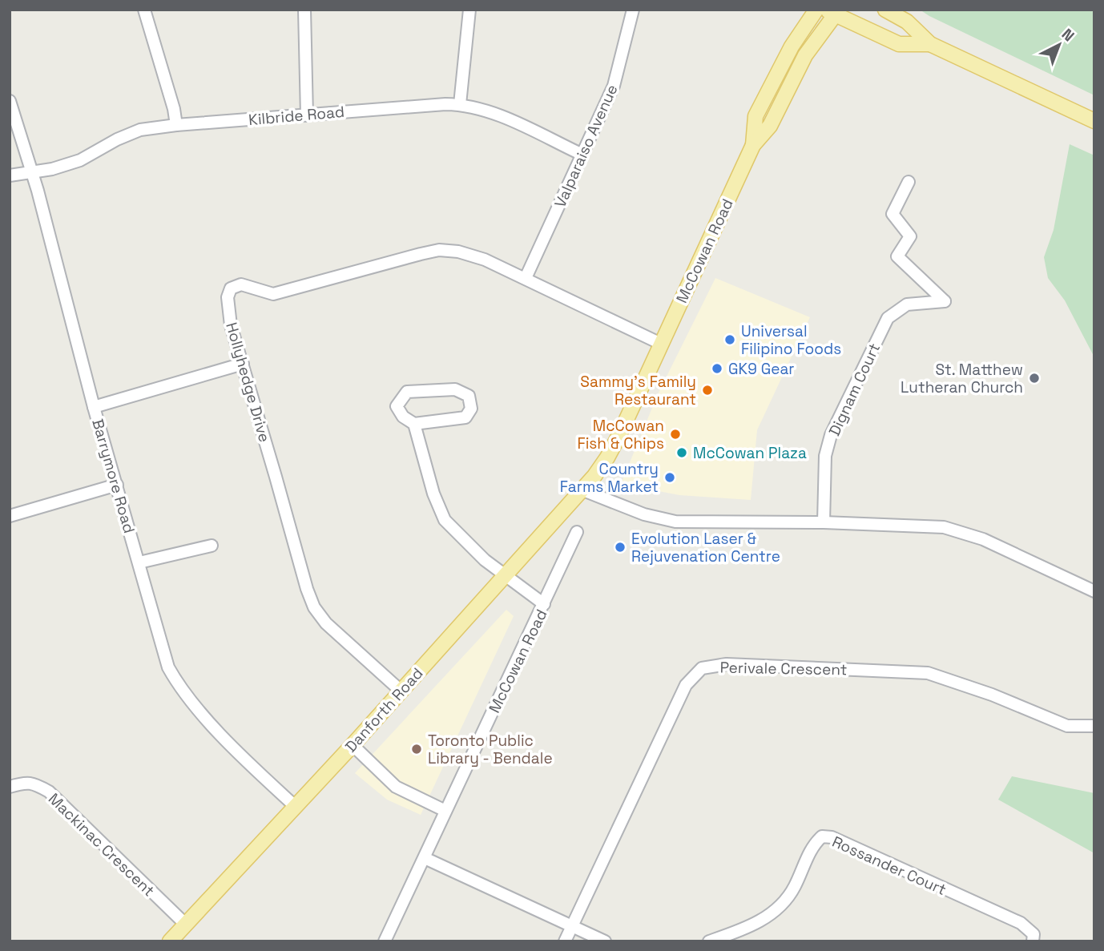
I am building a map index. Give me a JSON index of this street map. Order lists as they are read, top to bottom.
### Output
{
  "streets": {
    "main road": ["McCowan Road", "Danforth Road"],
    "street": [
      "Kilbride Road",
      "Valparaiso Avenue",
      "Hollyhedge Drive",
      "Dignam Court",
      "Barrymore Road",
      "Perivale Crescent",
      "Mackinac Crescent",
      "Rossander Court"
    ]
  },
  "crossings": [
    ["Kilbride Road", "Valparaiso Avenue"],
    ["Kilbride Road", "Barrymore Road"],
    ["Valparaiso Avenue", "Hollyhedge Drive"],
    ["McCowan Road", "Hollyhedge Drive"],
    ["McCowan Road", "Danforth Road"],
    ["Hollyhedge Drive", "Danforth Road"],
    ["Barrymore Road", "Danforth Road"],
    ["Danforth Road", "Mackinac Crescent"]
  ],
  "places": [
    "Universal Filipino Foods",
    "GK9 Gear",
    "St. Matthew Lutheran Church",
    "Sammy's Family Restaurant",
    "McCowan Fish & Chips",
    "McCowan Plaza",
    "Country Farms Market",
    "Evolution Laser & Rejuvenation Centre",
    "Toronto Public Library - Bendale"
  ],
  "north": "top right"
}
